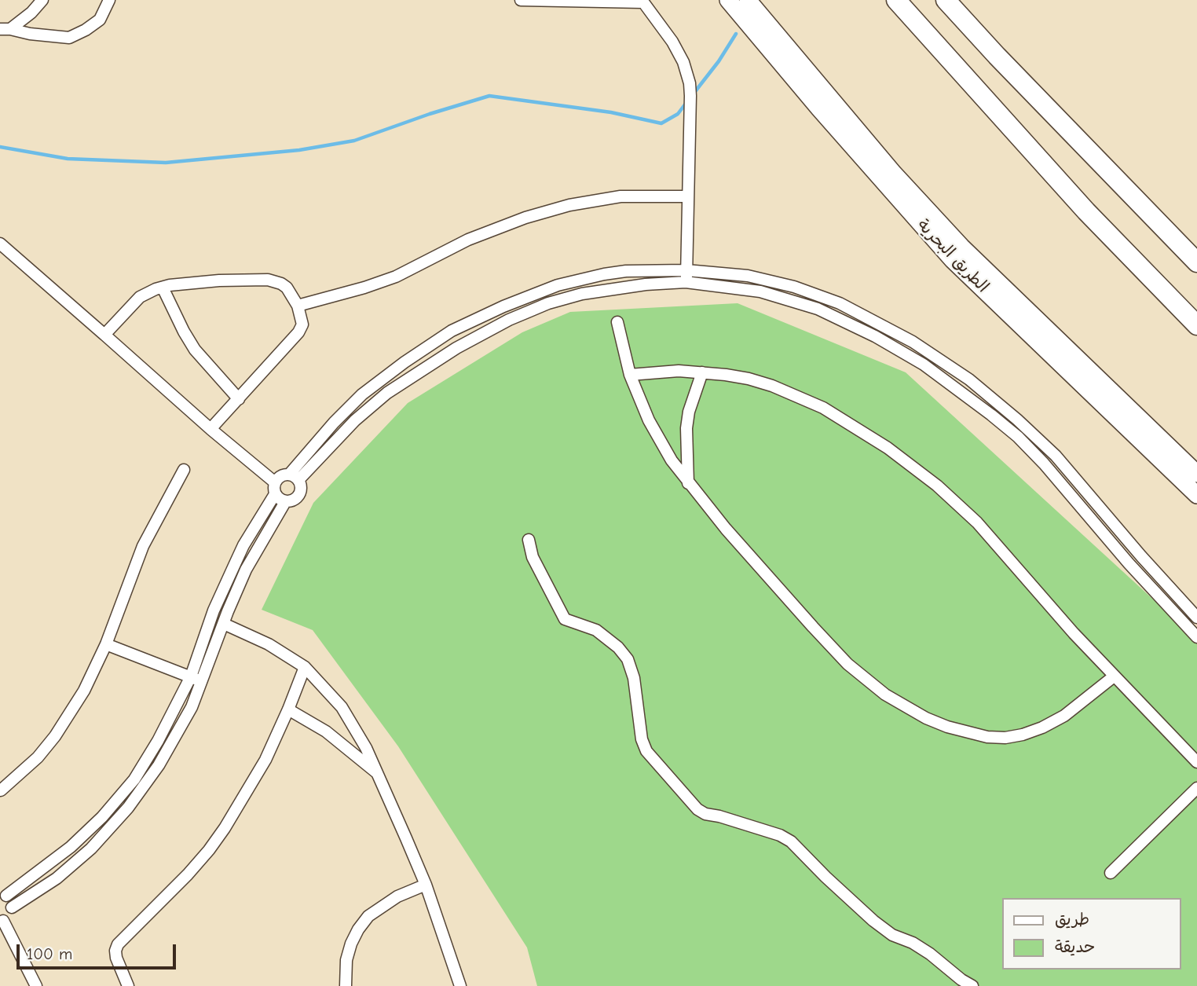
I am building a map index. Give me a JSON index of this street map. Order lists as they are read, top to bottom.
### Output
{
  "streets": {
    "main road": ["الطريق البحرية"]
  },
  "legend": ["طريق", "حديقة"],
  "scale_bar": "100 m"
}
